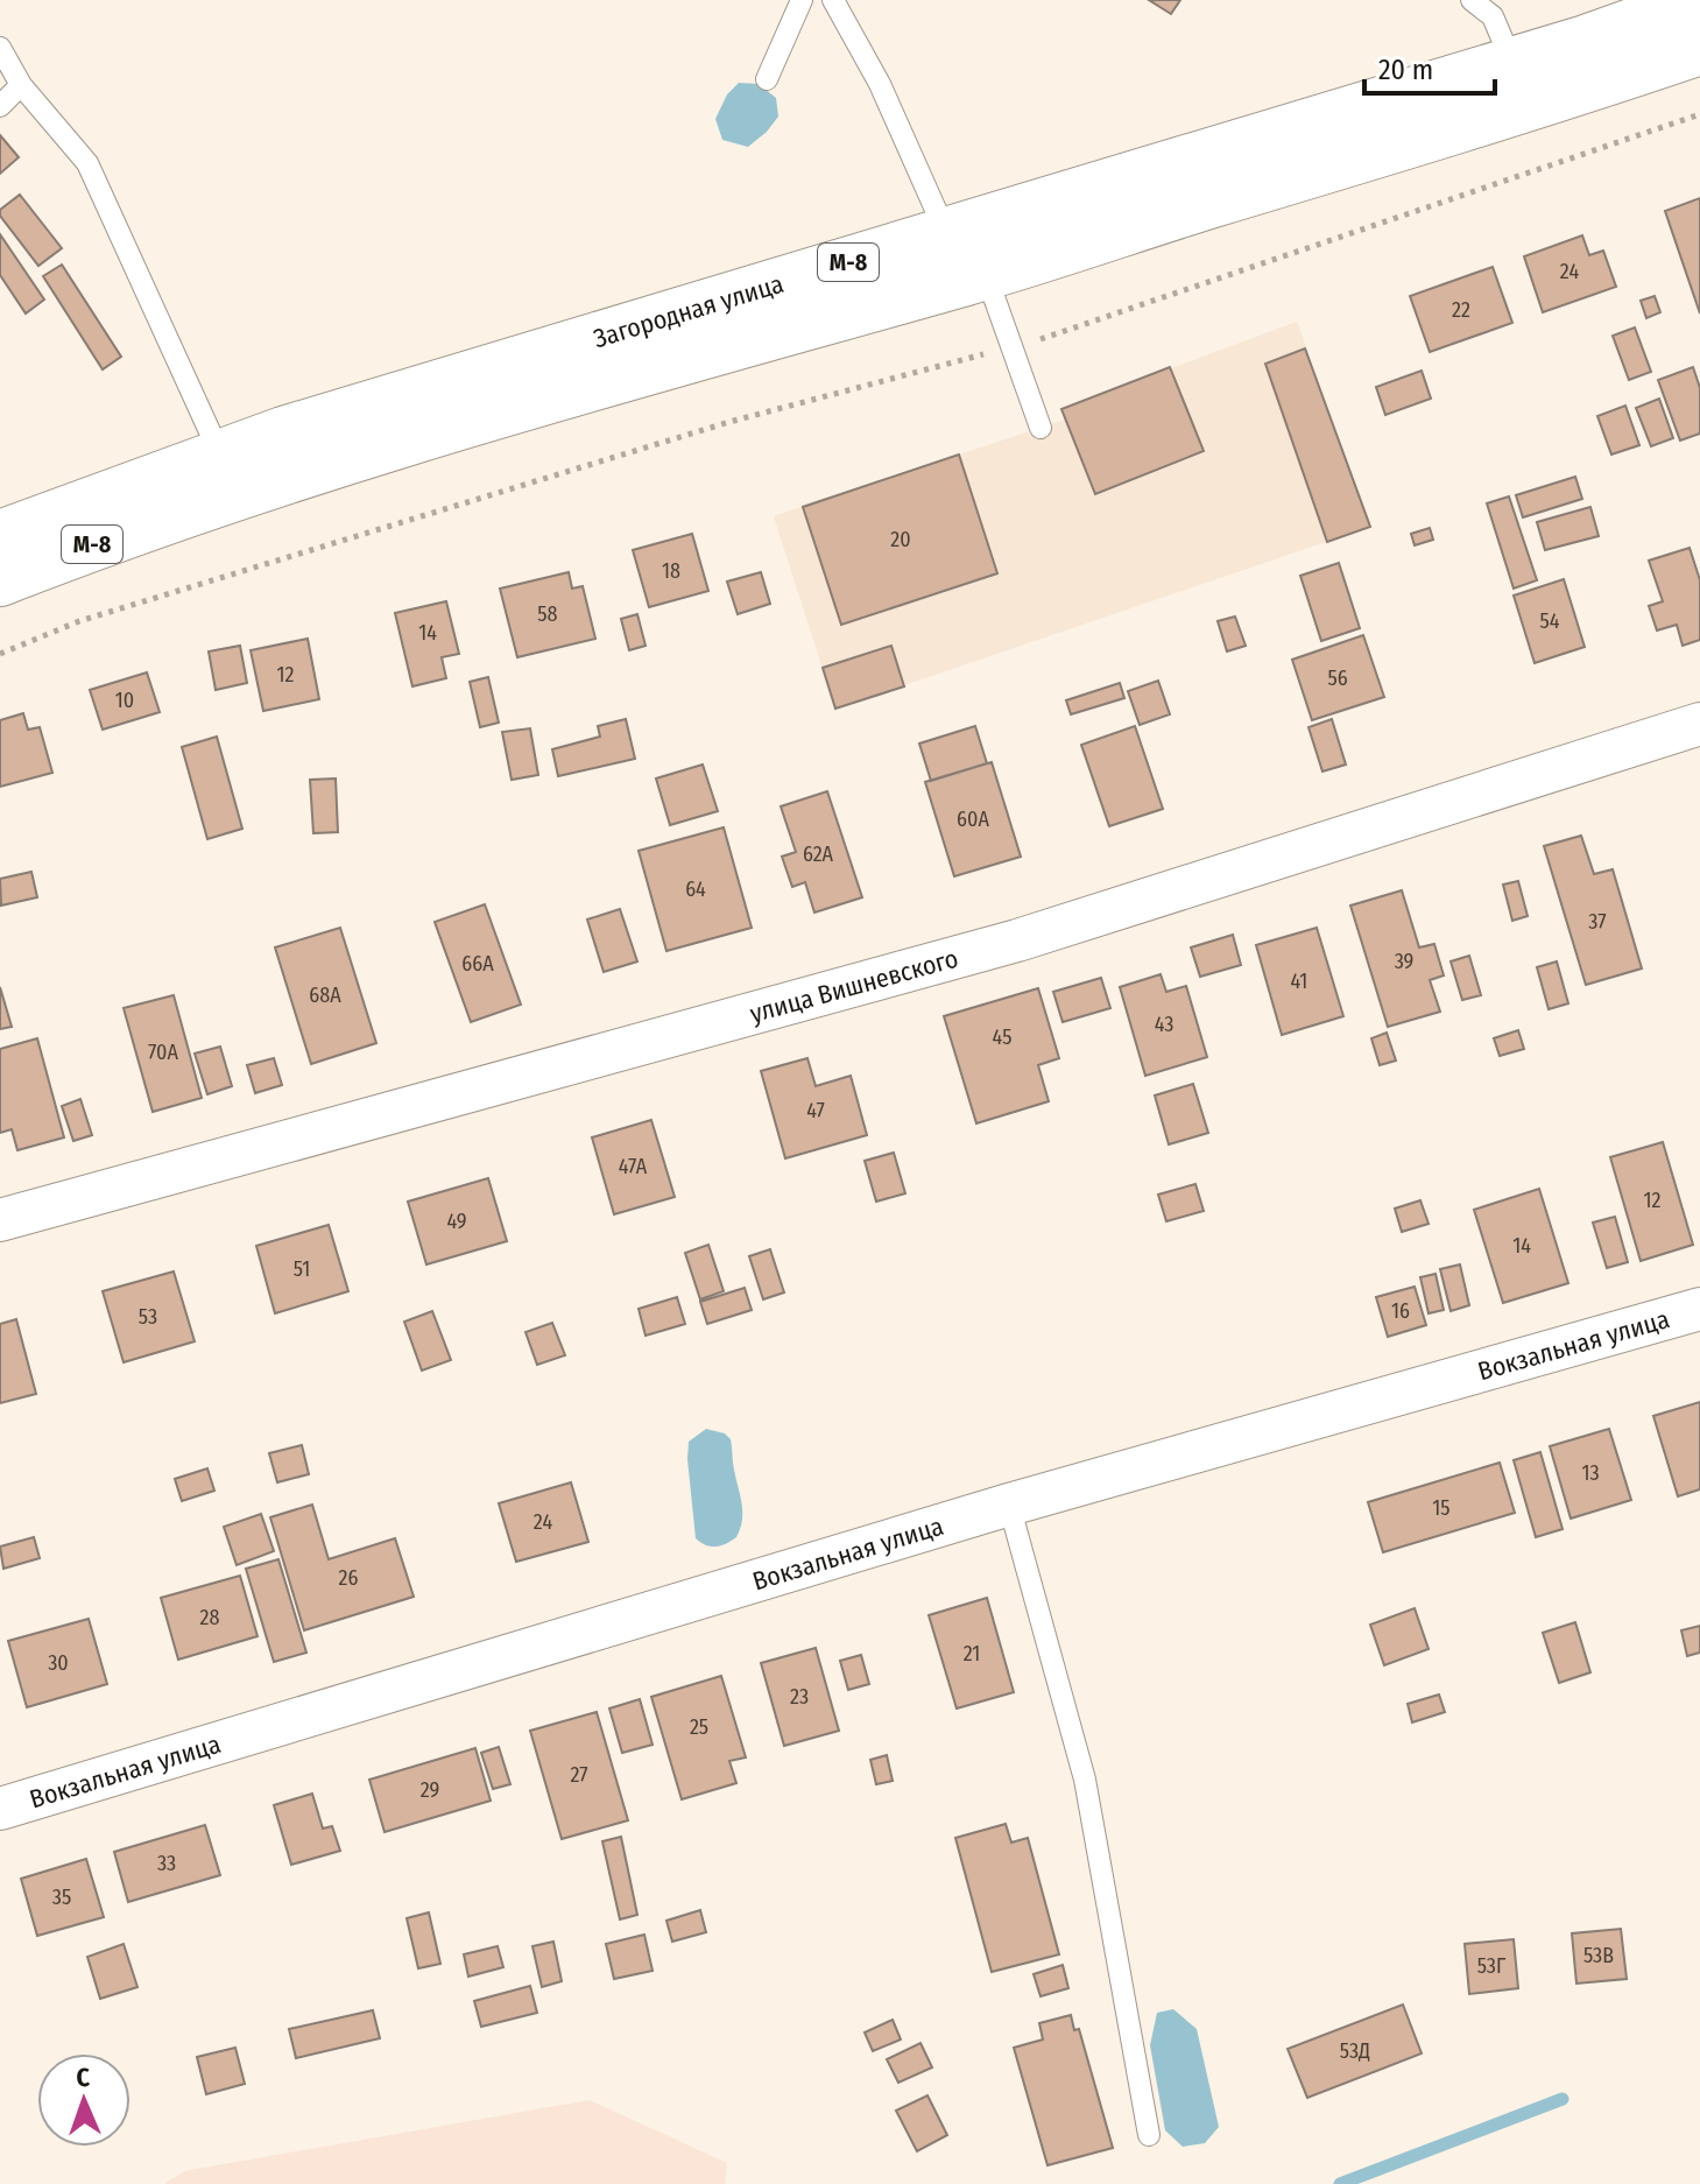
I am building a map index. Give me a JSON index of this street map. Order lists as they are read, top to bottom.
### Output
{
  "streets": {
    "highway": ["М-8", "Загородная улица"],
    "street": ["улица Вишневского", "Вокзальная улица"]
  },
  "house_numbers": [
    "24",
    "22",
    "20",
    "18",
    "58",
    "54",
    "14",
    "12",
    "56",
    "10",
    "60А",
    "62А",
    "64",
    "37",
    "39",
    "66А",
    "41",
    "68А",
    "43",
    "45",
    "70А",
    "47",
    "47А",
    "12",
    "49",
    "14",
    "51",
    "16",
    "53",
    "13",
    "15",
    "24",
    "26",
    "28",
    "21",
    "30",
    "23",
    "25",
    "27",
    "29",
    "33",
    "35",
    "53В",
    "53Г",
    "53Д"
  ],
  "scale_bar": "20 m",
  "north": "top"
}
